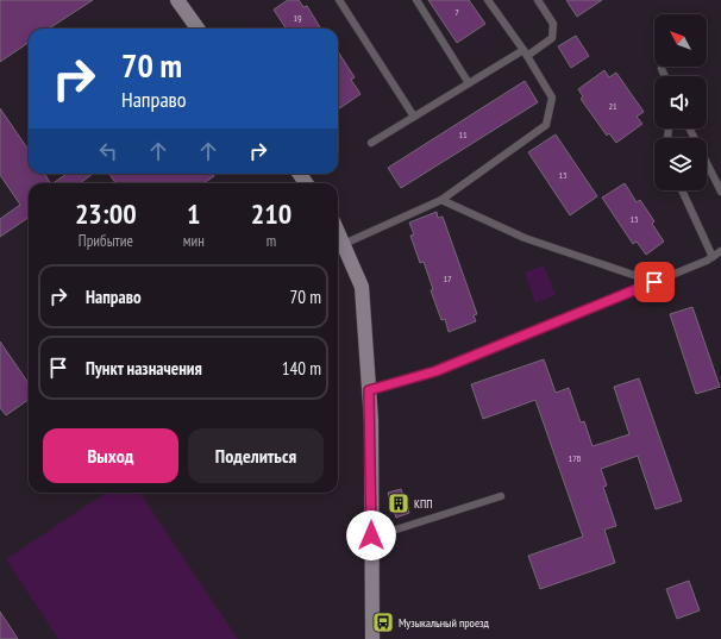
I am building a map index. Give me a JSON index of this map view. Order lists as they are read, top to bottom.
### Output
{
  "places": {
    "building": ["КПП"],
    "bus stop": ["Музыкальный проезд"]
  },
  "house_numbers": [
    "7",
    "19",
    "21",
    "11",
    "13",
    "15",
    "17",
    "17Б"
  ],
  "north": "top left",
  "page": {
    "turn": ["70 m", "Направо"],
    "eta": [
      "23:00",
      "Прибытие",
      "1",
      "мин",
      "210",
      "m"
    ],
    "list": [
      {
        "name": "Направо",
        "value": "70 m"
      },
      {
        "name": "Пункт назначения",
        "value": "140 m"
      }
    ],
    "buttons": ["Выход", "Поделиться"]
  }
}
